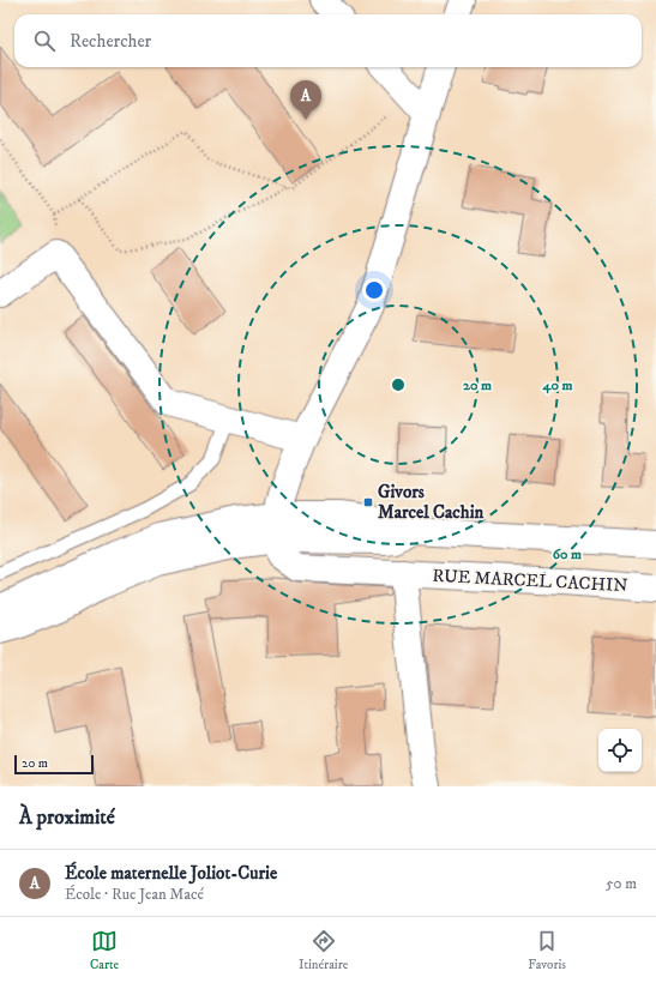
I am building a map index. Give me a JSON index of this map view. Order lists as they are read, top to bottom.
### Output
{
  "streets": {
    "street": ["RUE MARCEL CACHIN"]
  },
  "places": {
    "transit": ["Givors Marcel Cachin"]
  },
  "scale_bar": "20 m",
  "page": {
    "search": "Rechercher",
    "pins": "A",
    "scale": "20 m",
    "heading": "À proximité",
    "list": [
      {
        "mark": "A",
        "name": "École maternelle Joliot-Curie",
        "note": "École · Rue Jean Macé",
        "value": "50 m"
      }
    ],
    "nav": ["Carte", "Itinéraire", "Favoris"]
  },
  "rings": ["20 m", "40 m", "60 m"]
}
